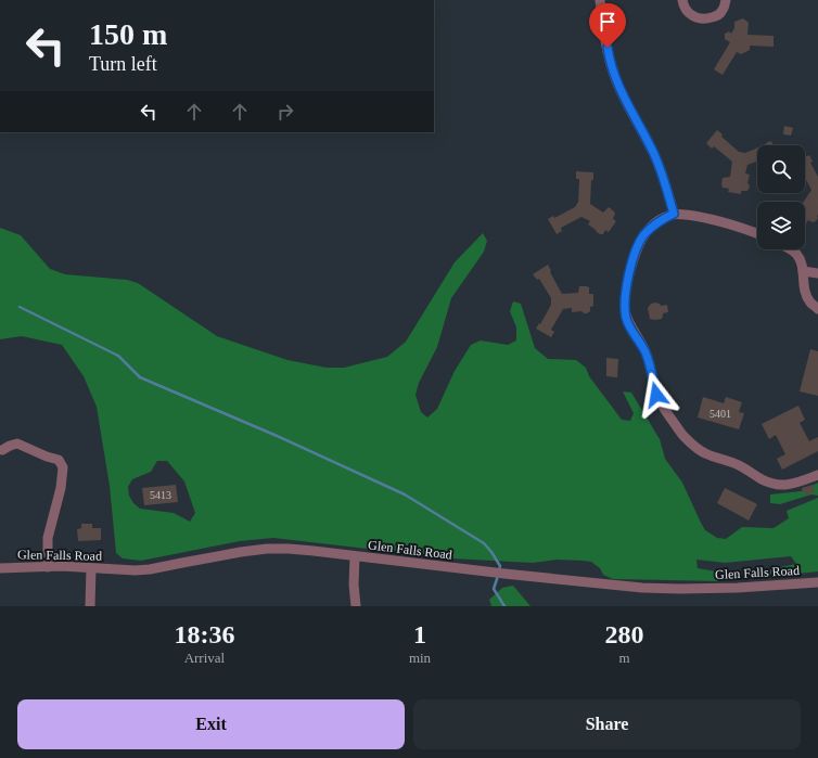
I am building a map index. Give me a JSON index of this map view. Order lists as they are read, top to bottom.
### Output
{
  "streets": {
    "street": ["Glen Falls Road"]
  },
  "house_numbers": ["5401", "5413"],
  "page": {
    "turn": ["150 m", "Turn left"],
    "eta": [
      "18:36",
      "Arrival",
      "1",
      "min",
      "280",
      "m"
    ],
    "buttons": ["Exit", "Share"]
  }
}
